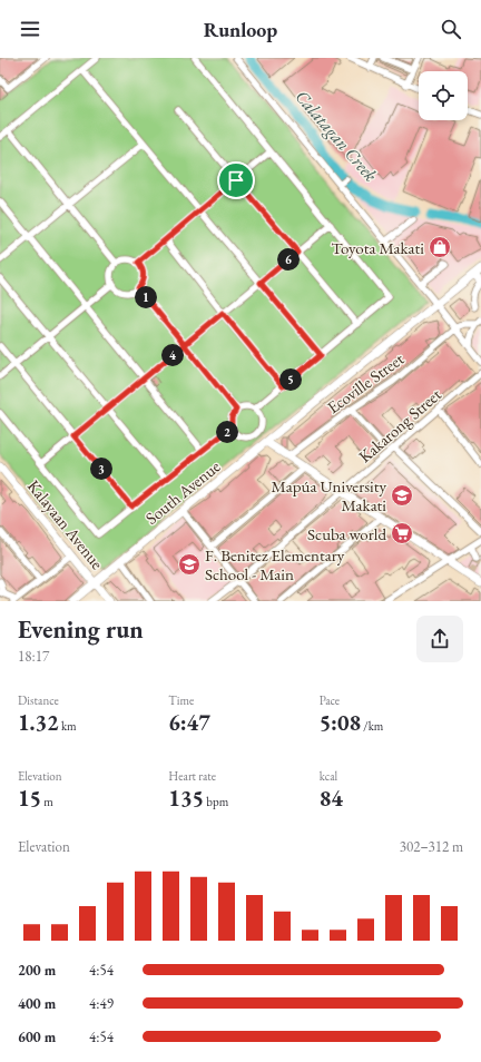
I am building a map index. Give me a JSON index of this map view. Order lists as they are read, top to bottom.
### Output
{
  "streets": {
    "main road": ["South Avenue", "Kalayaan Avenue"],
    "street": ["Ecoville Street", "Kakarong Street"]
  },
  "crossings": [
    ["South Avenue", "Kalayaan Avenue"]
  ],
  "water": ["Calatagan Creek"],
  "places": {
    "shop": ["Toyota Makati"],
    "school or university": ["Mapúa University Makati", "F. Benitez Elementary School - Main"],
    "supermarket": ["Scuba world"]
  },
  "page": {
    "header": "Runloop",
    "pins": [
      "6",
      "1",
      "4",
      "5",
      "2",
      "3"
    ],
    "heading": ["Evening run", "18:17"],
    "stats": [
      ["Distance", "1.32 km"],
      ["Time", "6:47"],
      ["Pace", "5:08 /km"],
      ["Elevation", "15 m"],
      ["Heart rate", "135 bpm"],
      ["kcal", "84"]
    ],
    "chart": ["Elevation", "302–312 m"],
    "list": [
      {
        "name": "200 m",
        "note": "4:54"
      },
      {
        "name": "400 m",
        "note": "4:49"
      },
      {
        "name": "600 m",
        "note": "4:54"
      }
    ]
  }
}
